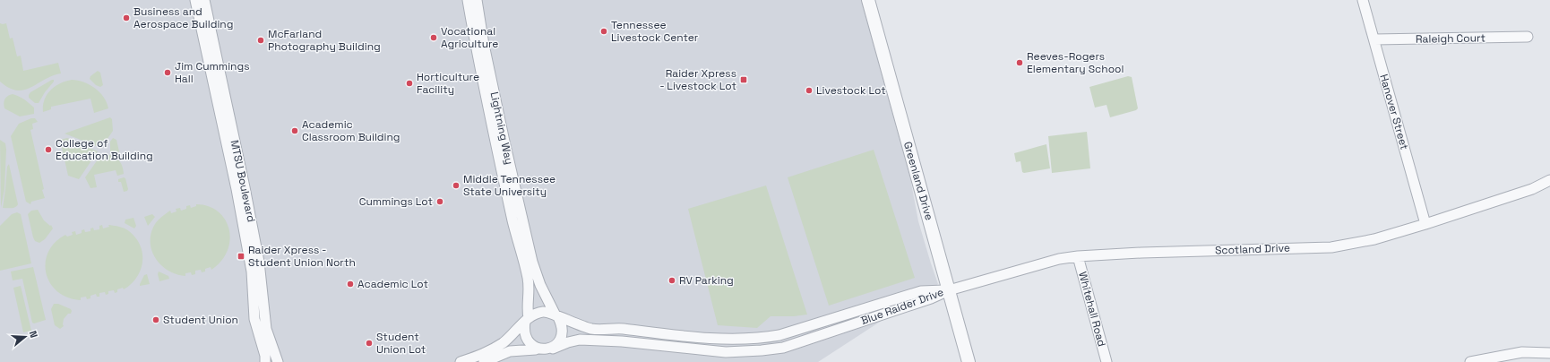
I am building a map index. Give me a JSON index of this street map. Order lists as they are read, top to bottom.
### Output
{
  "streets": {
    "street": [
      "Raleigh Court",
      "Hanover Street",
      "Lightning Way",
      "MTSU Boulevard",
      "Greenland Drive",
      "Scotland Drive",
      "Blue Raider Drive",
      "Whitehall Road"
    ]
  },
  "crossings": [
    ["Raleigh Court", "Hanover Street"],
    ["Hanover Street", "Scotland Drive"],
    ["Lightning Way", "Blue Raider Drive"],
    ["Greenland Drive", "Scotland Drive"],
    ["Greenland Drive", "Blue Raider Drive"],
    ["Scotland Drive", "Blue Raider Drive"],
    ["Scotland Drive", "Whitehall Road"]
  ],
  "places": {
    "other": [
      "Business and Aerospace Building",
      "Tennessee Livestock Center",
      "Vocational Agriculture",
      "McFarland Photography Building",
      "Reeves-Rogers Elementary School",
      "Jim Cummings Hall",
      "Horticulture Facility",
      "Livestock Lot",
      "Academic Classroom Building",
      "College of Education Building",
      "Middle Tennessee State University",
      "Cummings Lot",
      "RV Parking",
      "Academic Lot",
      "Student Union",
      "Student Union Lot"
    ],
    "transit": ["Raider Xpress - Livestock Lot", "Raider Xpress - Student Union North"]
  },
  "north": "right"
}
